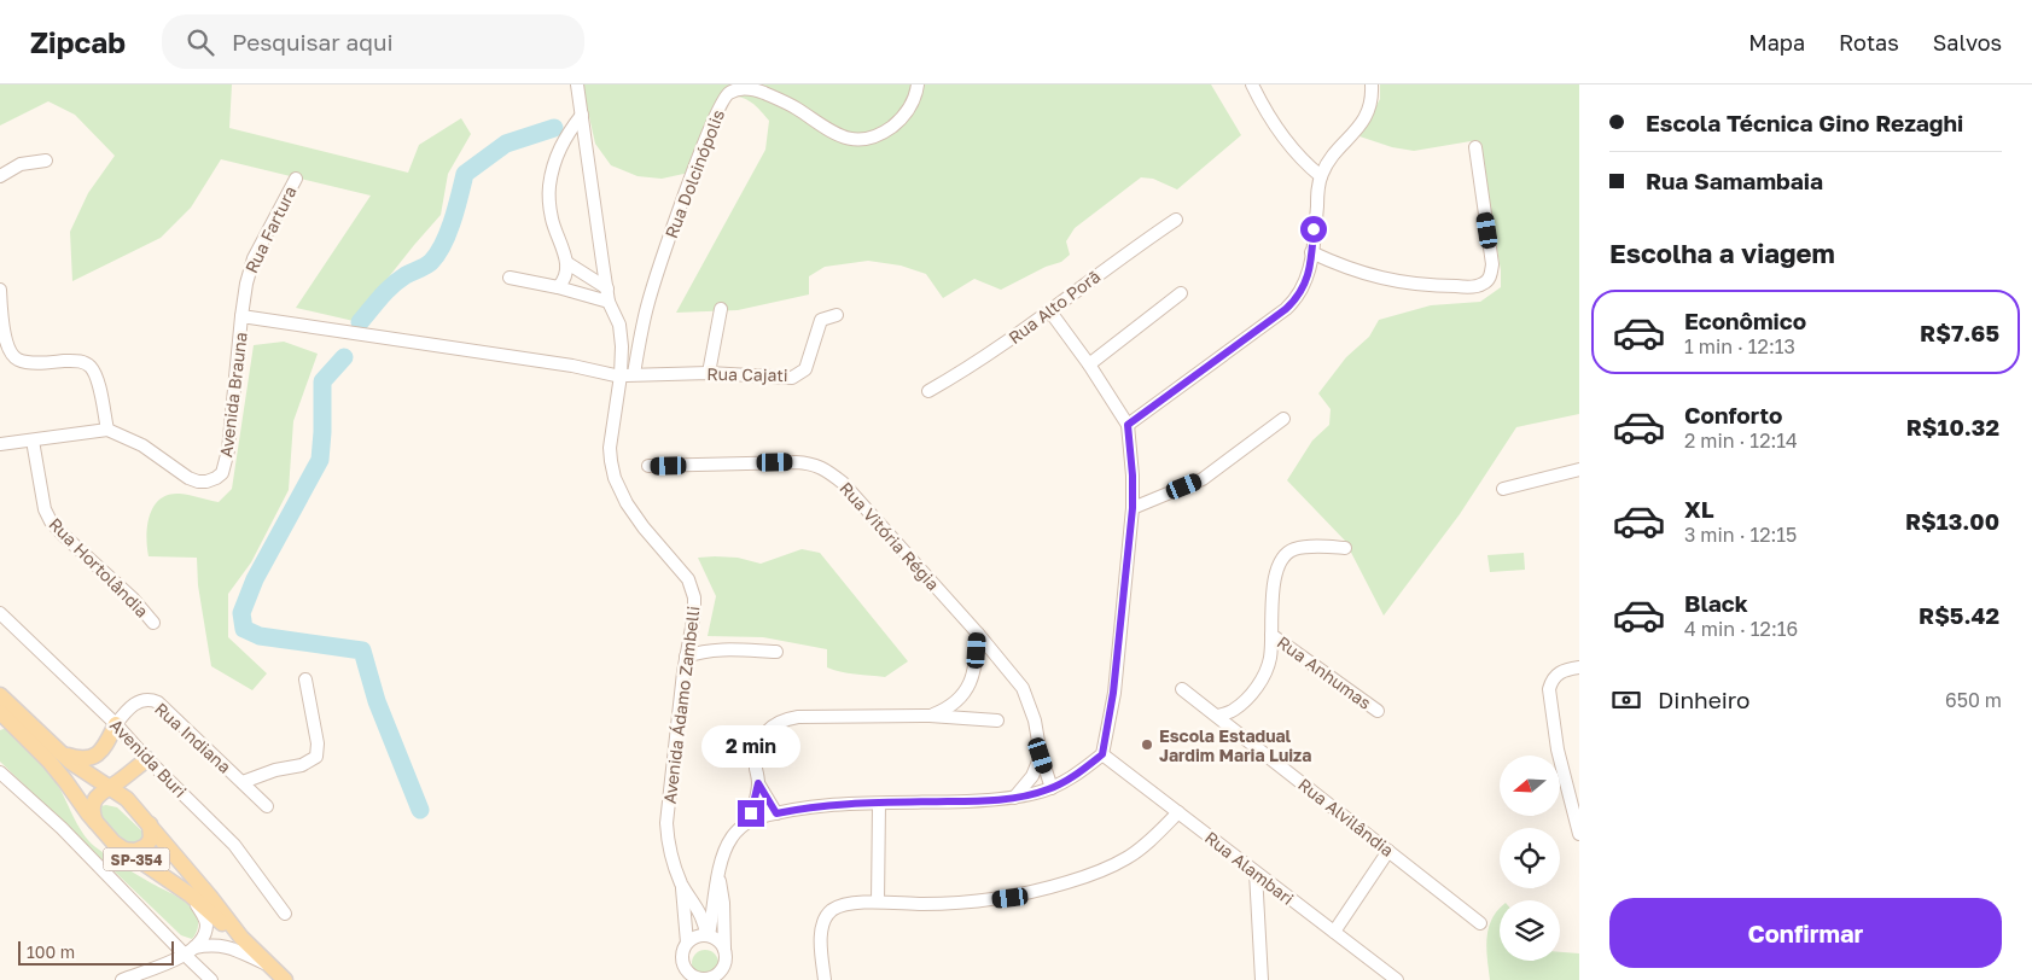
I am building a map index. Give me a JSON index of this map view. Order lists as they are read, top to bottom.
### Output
{
  "streets": {
    "main road": ["SP-354"],
    "street": [
      "Rua Dolcinópolis",
      "Rua Fartura",
      "Rua Alto Porã",
      "Rua Cajati",
      "Avenida Brauna",
      "Rua Vitória Régia",
      "Rua Hortolândia",
      "Rua Anhumas",
      "Avenida Ádamo Zambelli",
      "Rua Indiana",
      "Avenida Buri",
      "Rua Alvilândia",
      "Rua Alambari"
    ]
  },
  "crossings": [
    ["Rua Dolcinópolis", "Rua Cajati"],
    ["Rua Dolcinópolis", "Avenida Brauna"],
    ["Rua Dolcinópolis", "Avenida Ádamo Zambelli"],
    ["Rua Fartura", "Avenida Brauna"],
    ["Rua Cajati", "Avenida Brauna"],
    ["Rua Cajati", "Avenida Ádamo Zambelli"],
    ["Avenida Brauna", "Avenida Ádamo Zambelli"],
    ["Rua Indiana", "Avenida Buri"]
  ],
  "places": ["Escola Estadual Jardim Maria Luiza"],
  "scale_bar": "100 m",
  "north": "left",
  "page": {
    "header": "Zipcab",
    "search": "Pesquisar aqui",
    "nav": ["Mapa", "Rotas", "Salvos"],
    "banner": ["Escola Técnica Gino Rezaghi", "Rua Samambaia"],
    "heading": "Escolha a viagem",
    "list": [
      {
        "name": "Econômico",
        "note": "1 min · 12:13",
        "value": "R$7.65"
      },
      {
        "name": "Conforto",
        "note": "2 min · 12:14",
        "value": "R$10.32"
      },
      {
        "name": "XL",
        "note": "3 min · 12:15",
        "value": "R$13.00"
      },
      {
        "name": "Black",
        "note": "4 min · 12:16",
        "value": "R$5.42"
      }
    ],
    "pay": ["Dinheiro", "650 m"],
    "bubble": "2 min",
    "buttons": "Confirmar",
    "scale": "100 m"
  }
}
